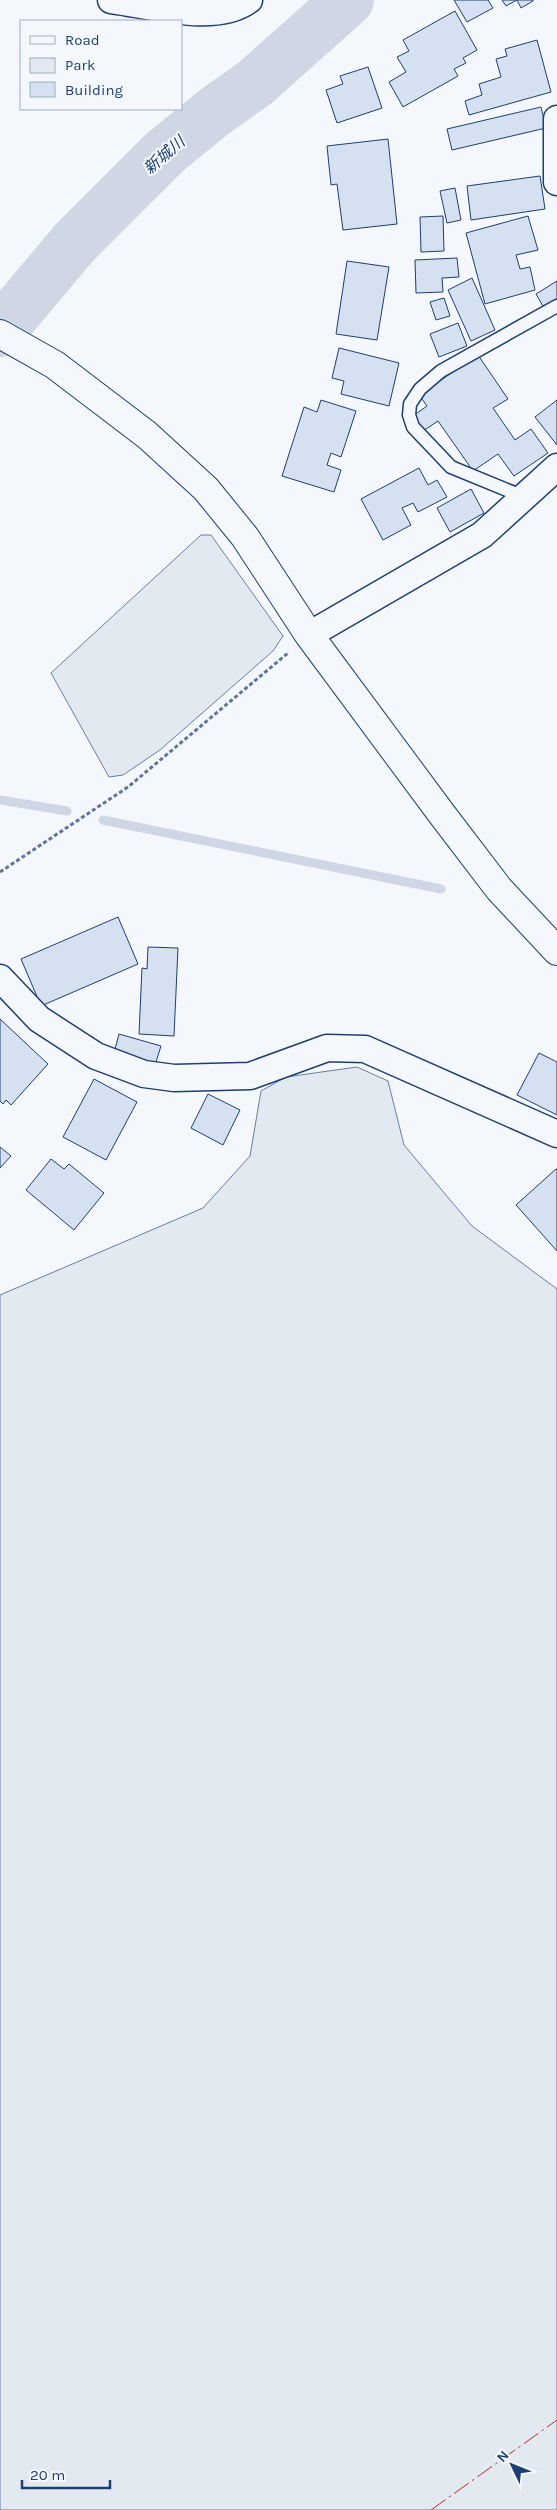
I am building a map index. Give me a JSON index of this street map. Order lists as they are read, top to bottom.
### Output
{
  "water": ["新城川"],
  "legend": ["Road", "Park", "Building"],
  "scale_bar": "20 m",
  "north": "top left"
}
